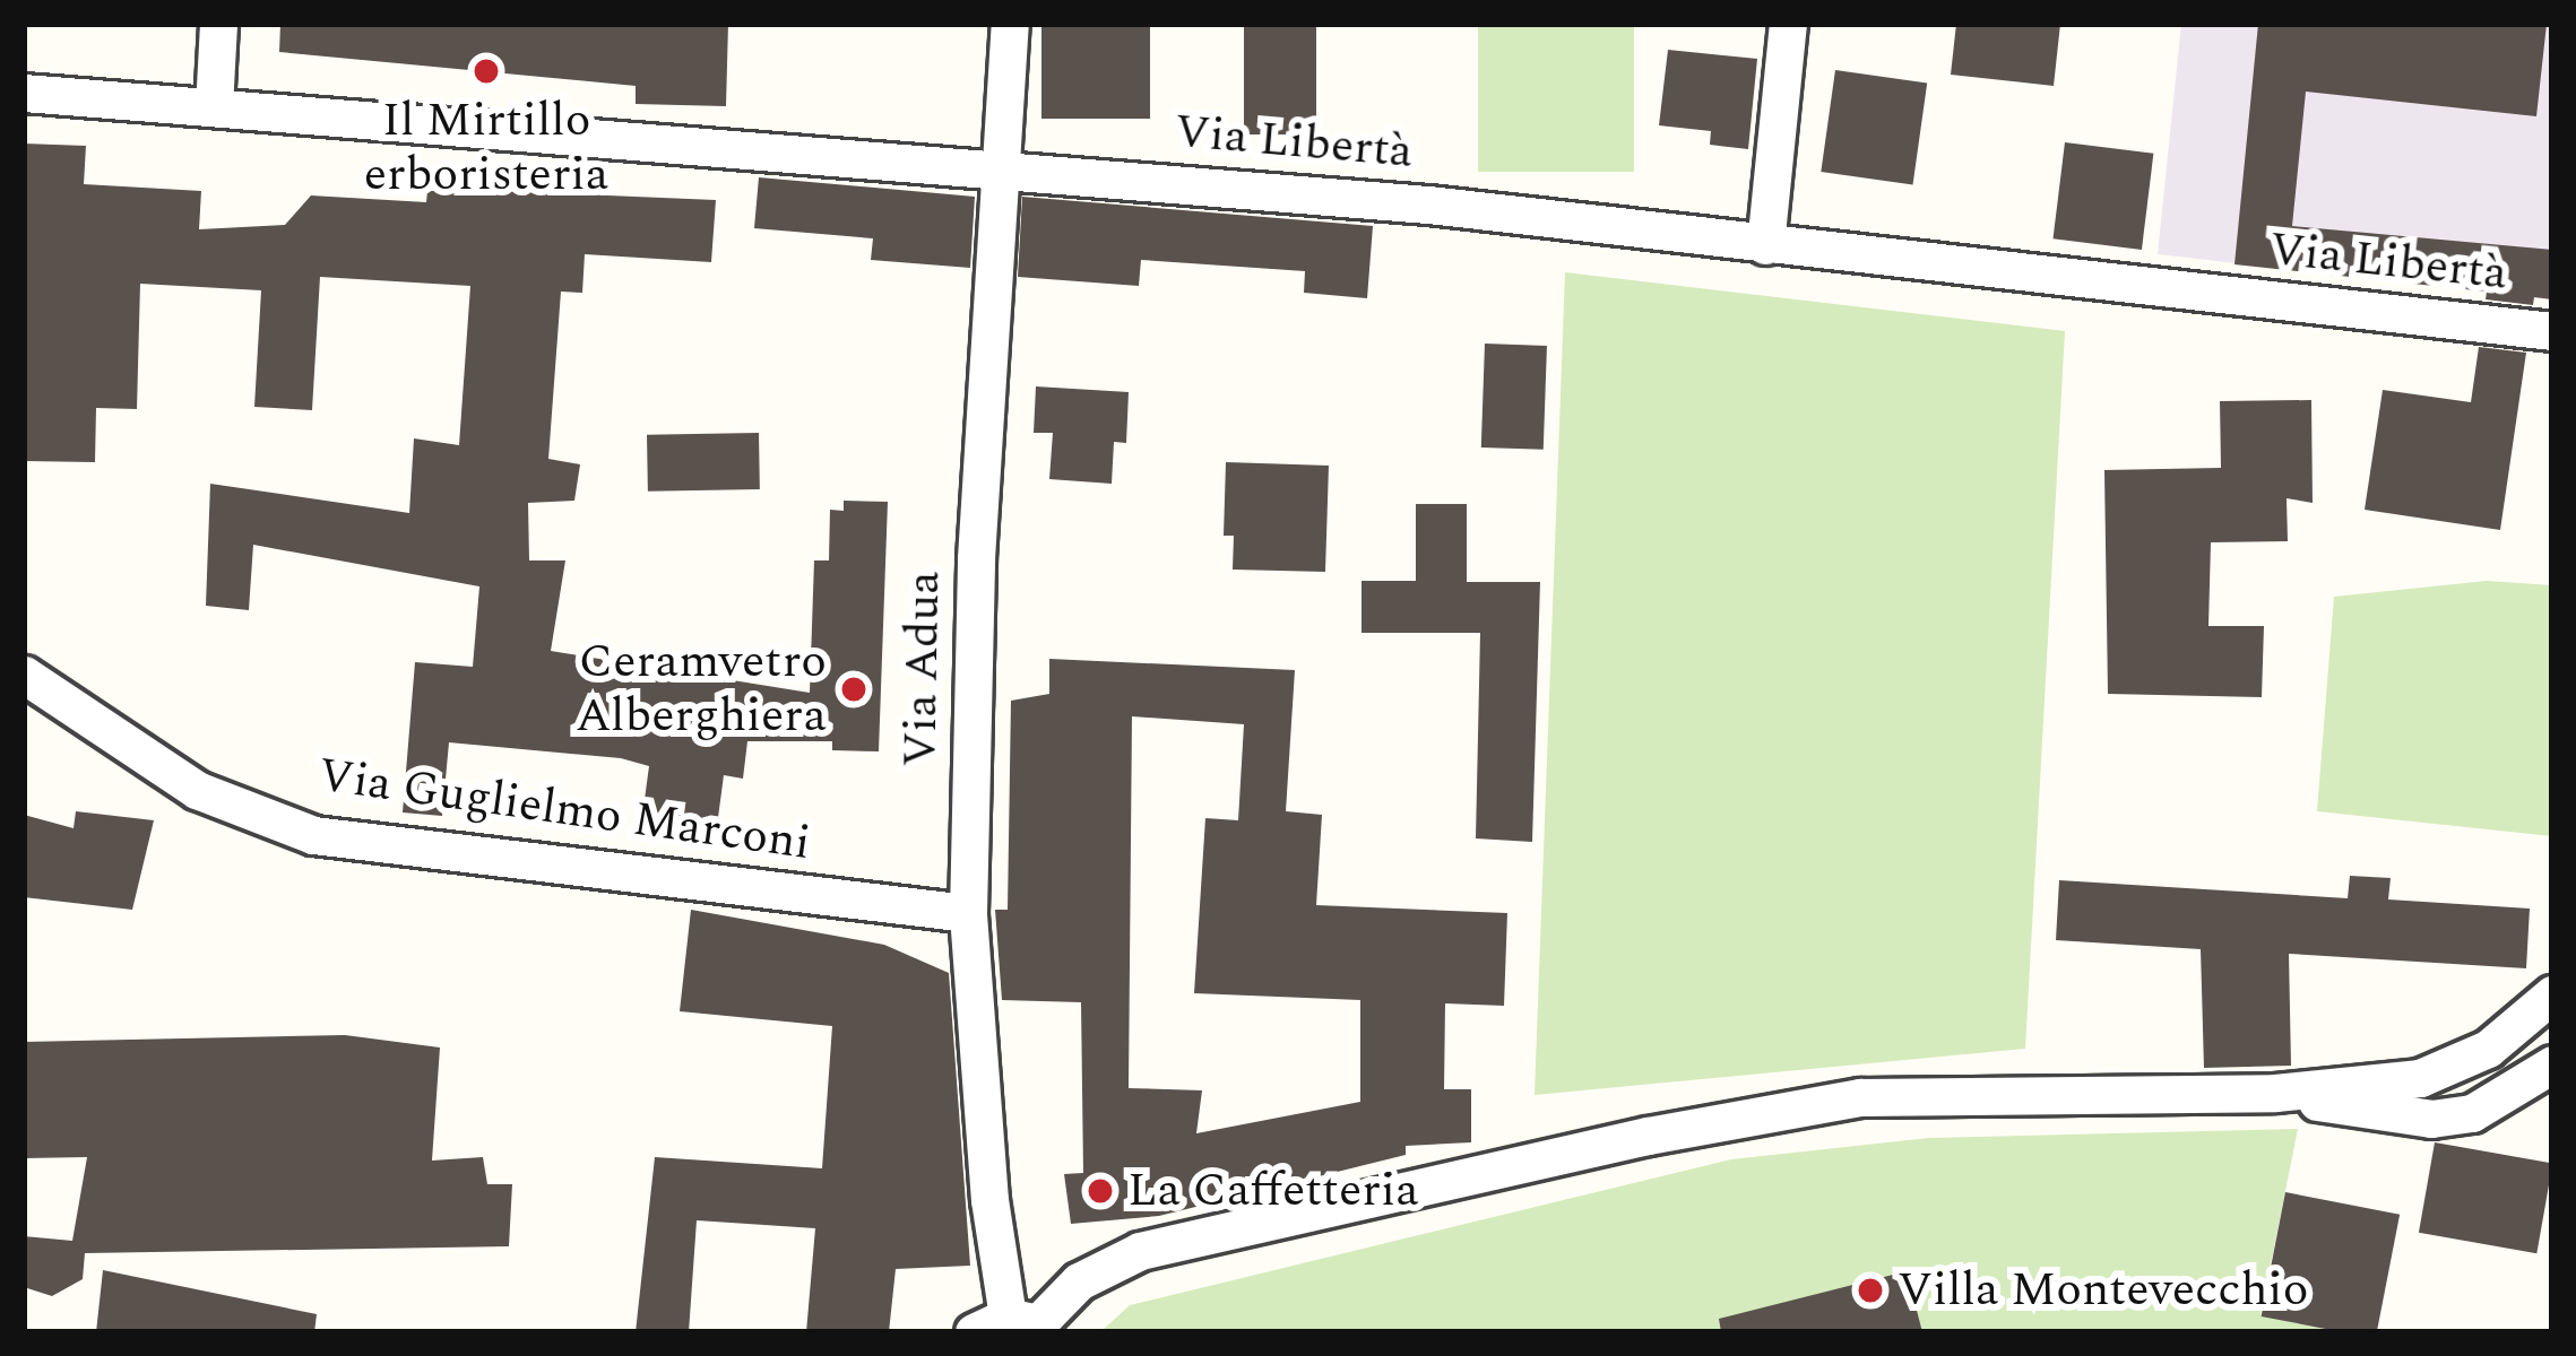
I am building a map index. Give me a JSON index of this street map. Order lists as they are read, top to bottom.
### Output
{
  "streets": {
    "street": ["Via Libertà", "Via Adua", "Via Guglielmo Marconi"]
  },
  "crossings": [
    ["Via Libertà", "Via Adua"],
    ["Via Adua", "Via Guglielmo Marconi"]
  ],
  "places": [
    "Il Mirtillo erboristeria",
    "Ceramvetro Alberghiera",
    "La Caffetteria",
    "Villa Montevecchio"
  ]
}
